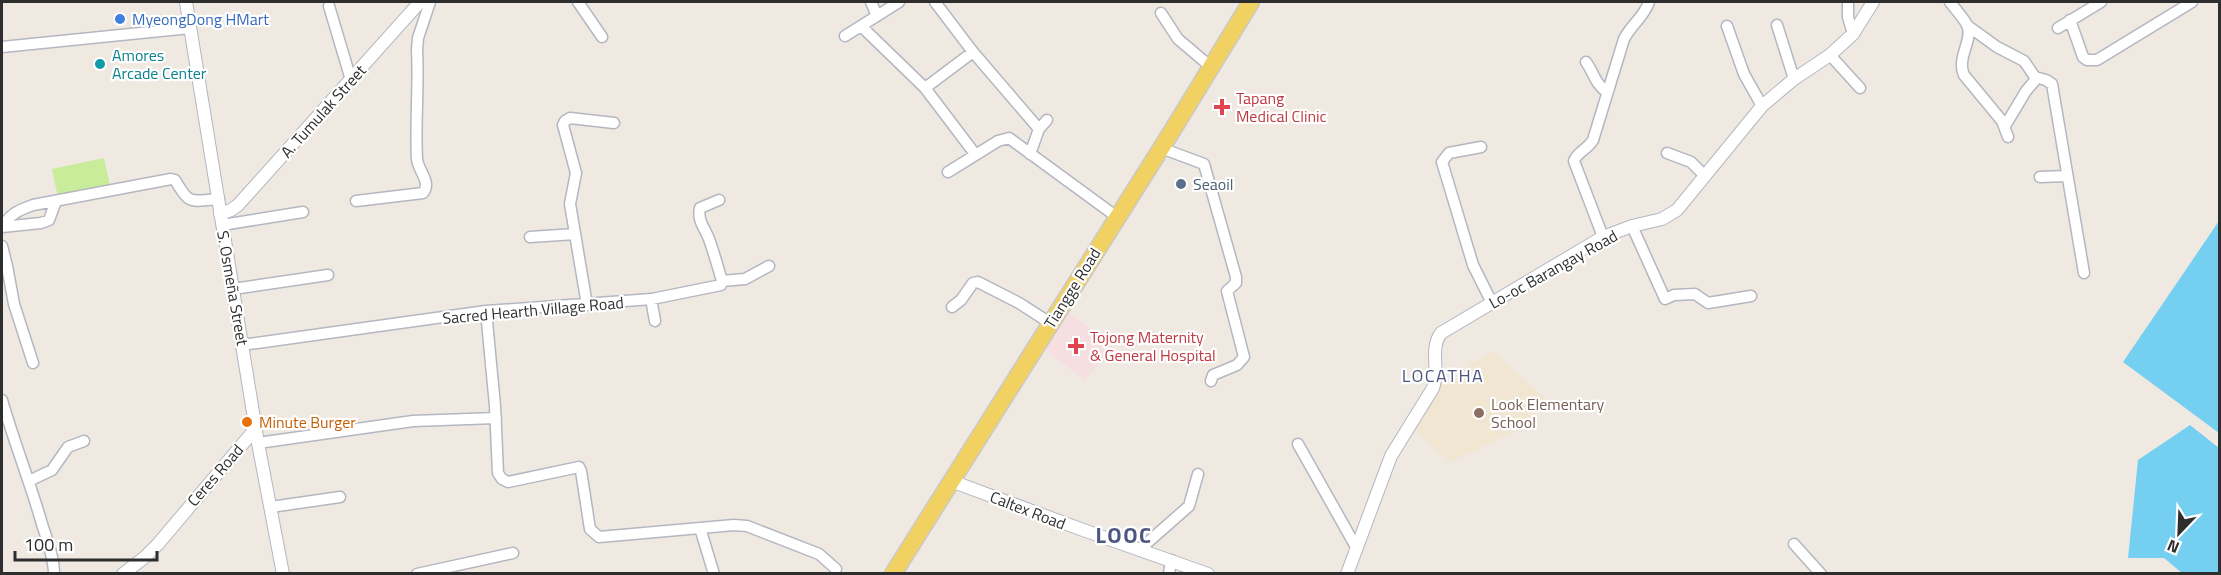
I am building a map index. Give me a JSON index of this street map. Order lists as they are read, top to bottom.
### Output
{
  "streets": {
    "main road": ["Tiangge Road"],
    "street": [
      "A. Tumulak Street",
      "Lo-oc Barangay Road",
      "S. Osmeña Street",
      "Sacred Hearth Village Road",
      "Ceres Road",
      "Caltex Road"
    ]
  },
  "crossings": [
    ["A. Tumulak Street", "S. Osmeña Street"],
    ["S. Osmeña Street", "Sacred Hearth Village Road"],
    ["S. Osmeña Street", "Ceres Road"],
    ["Tiangge Road", "Caltex Road"]
  ],
  "districts": ["LOCATHA", "LOOC"],
  "places": {
    "other": [
      "MyeongDong HMart",
      "Amores Arcade Center",
      "Seaoil",
      "Look Elementary School",
      "Minute Burger"
    ],
    "health": ["Tapang Medical Clinic", "Tojong Maternity & General Hospital"]
  },
  "scale_bar": "100 m",
  "north": "bottom left"
}
